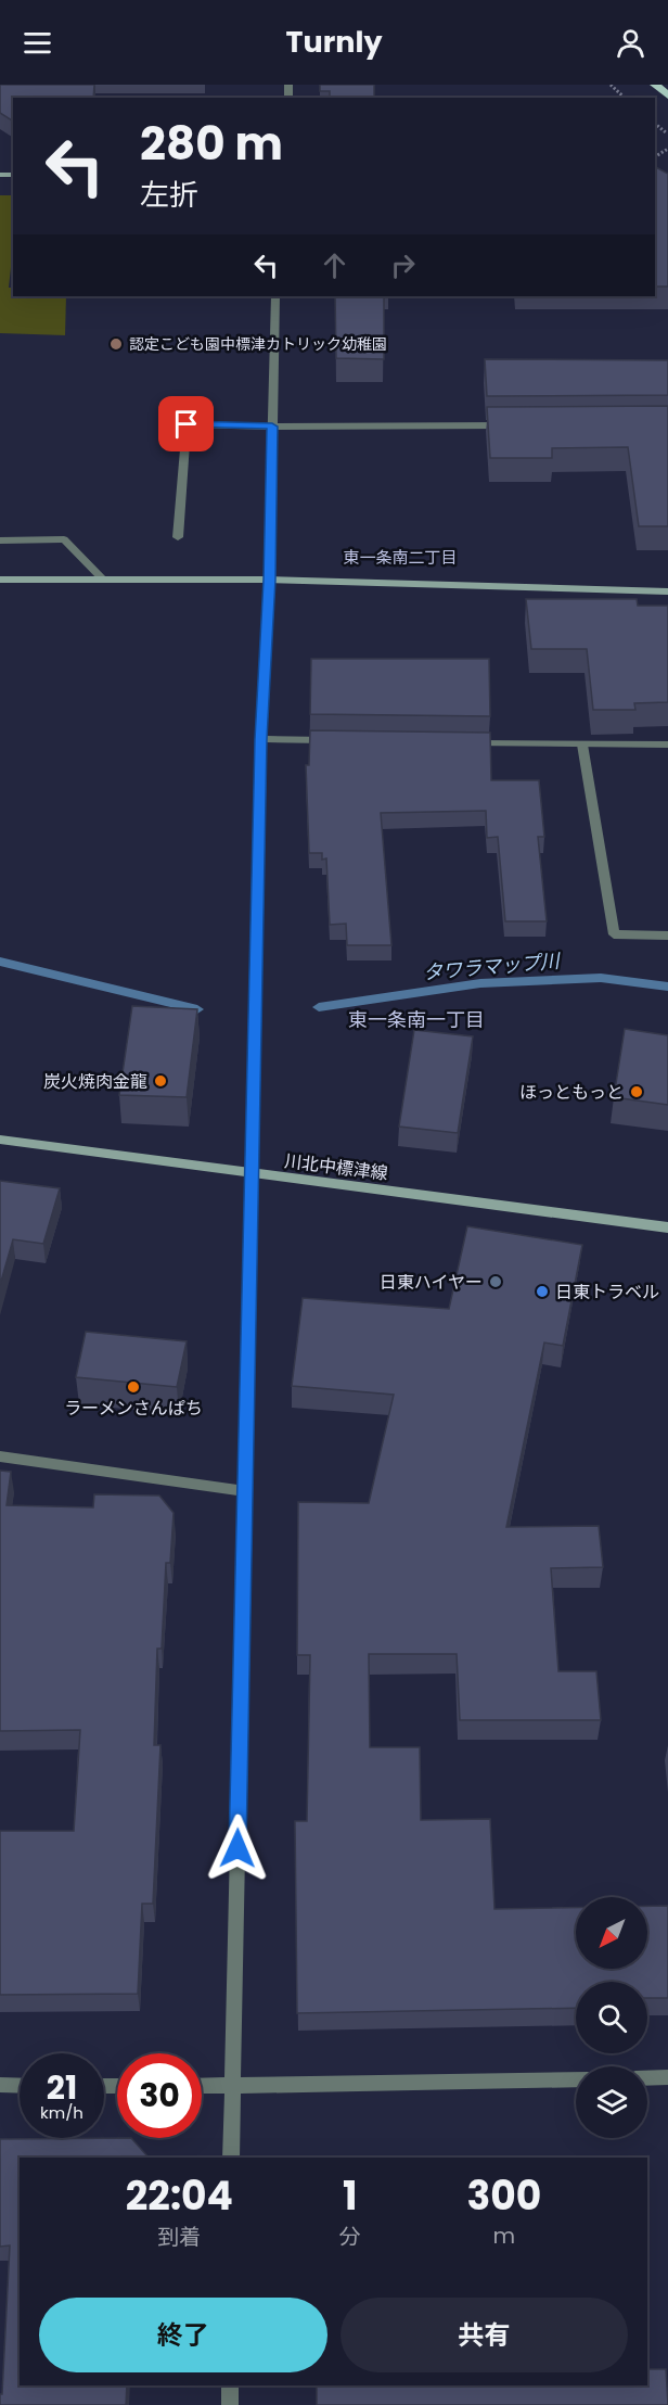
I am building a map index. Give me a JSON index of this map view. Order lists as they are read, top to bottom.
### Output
{
  "streets": {
    "street": ["川北中標津線"]
  },
  "districts": ["東一条南二丁目", "東一条南一丁目"],
  "water": ["タワラマップ川"],
  "places": [
    "認定こども園中標津カトリック幼稚園",
    "炭火焼肉金龍",
    "ほっともっと",
    "日東ハイヤー",
    "日東トラベル",
    "ラーメンさんぱち"
  ],
  "north": "bottom left",
  "page": {
    "header": "Turnly",
    "turn": ["280 m", "左折"],
    "speed": "21 km/h",
    "limit": "30",
    "eta": [
      "22:04",
      "到着",
      "1",
      "分",
      "300",
      "m"
    ],
    "buttons": ["終了", "共有"]
  }
}
